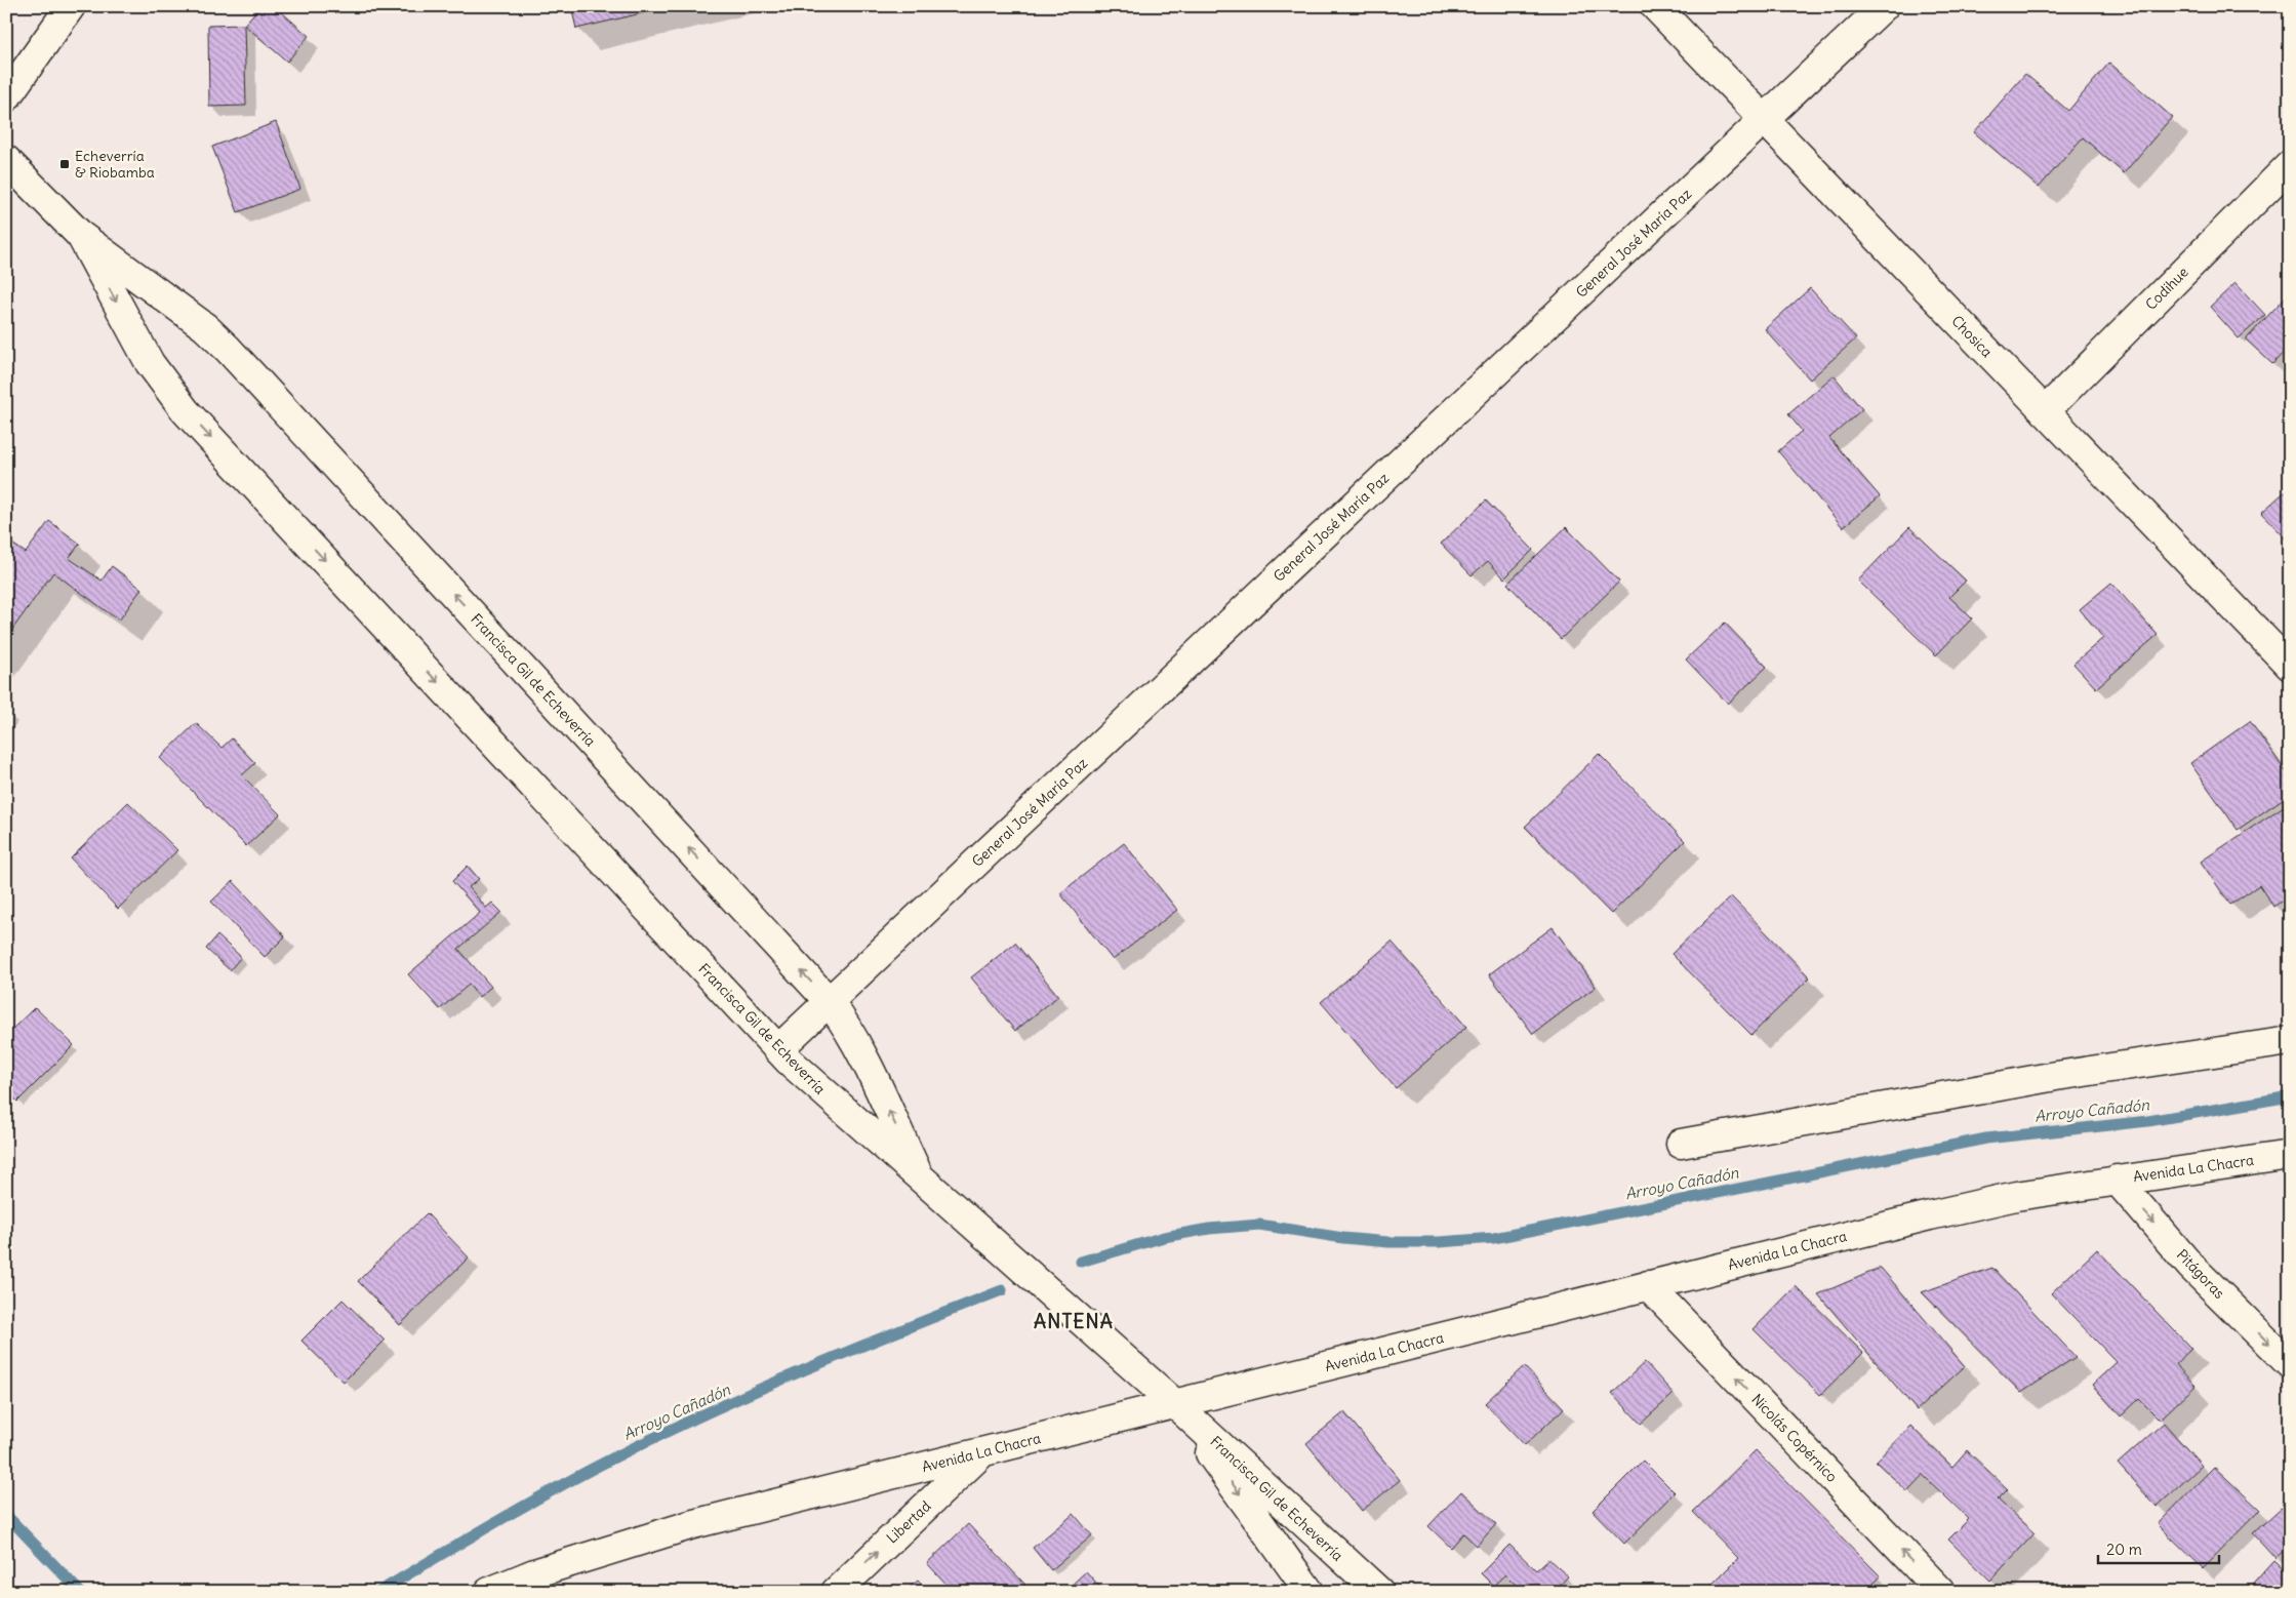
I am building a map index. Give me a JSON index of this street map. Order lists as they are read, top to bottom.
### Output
{
  "streets": {
    "street": [
      "General José María Paz",
      "Codihue",
      "Chosica",
      "Francisca Gil de Echeverría",
      "Avenida La Chacra",
      "Pitágoras",
      "Nicolás Copérnico",
      "Libertad"
    ]
  },
  "crossings": [
    ["General José María Paz", "Chosica"],
    ["General José María Paz", "Francisca Gil de Echeverría"],
    ["Codihue", "Chosica"],
    ["Francisca Gil de Echeverría", "Avenida La Chacra"],
    ["Avenida La Chacra", "Pitágoras"],
    ["Avenida La Chacra", "Nicolás Copérnico"],
    ["Avenida La Chacra", "Libertad"]
  ],
  "one_way": ["Pitágoras", "Nicolás Copérnico", "Libertad"],
  "districts": ["ANTENA"],
  "water": ["Arroyo Cañadón"],
  "places": {
    "transit": ["Echeverría & Riobamba"]
  },
  "scale_bar": "20 m"
}
